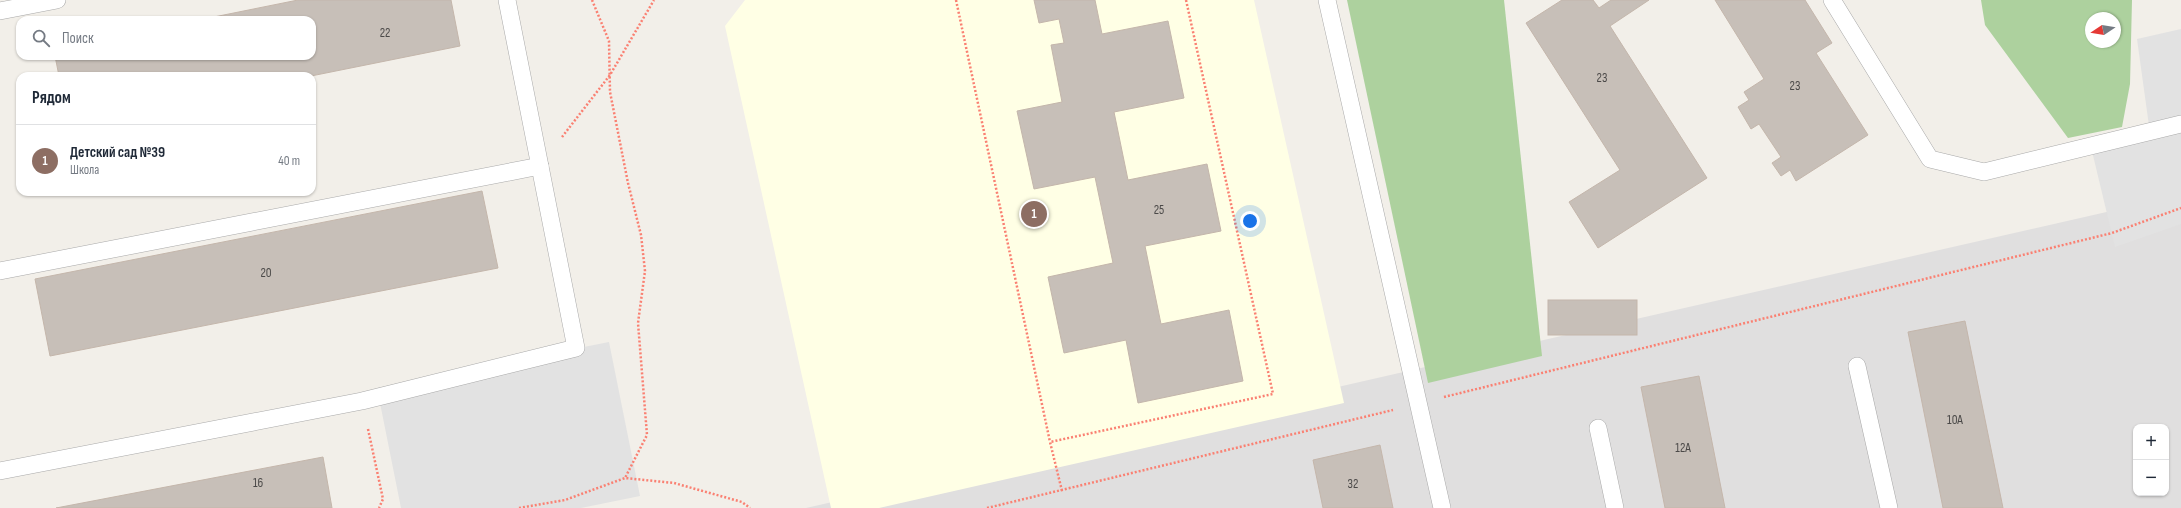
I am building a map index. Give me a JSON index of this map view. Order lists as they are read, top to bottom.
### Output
{
  "house_numbers": [
    "22",
    "23",
    "23",
    "25",
    "20",
    "10А",
    "12А",
    "16",
    "32"
  ],
  "north": "left",
  "page": {
    "search": "Поиск",
    "heading": "Рядом",
    "list": [
      {
        "mark": "1",
        "name": "Детский сад №39",
        "note": "Школа",
        "value": "40 m"
      }
    ],
    "pins": "1",
    "map_buttons": ["+", "−"]
  }
}
